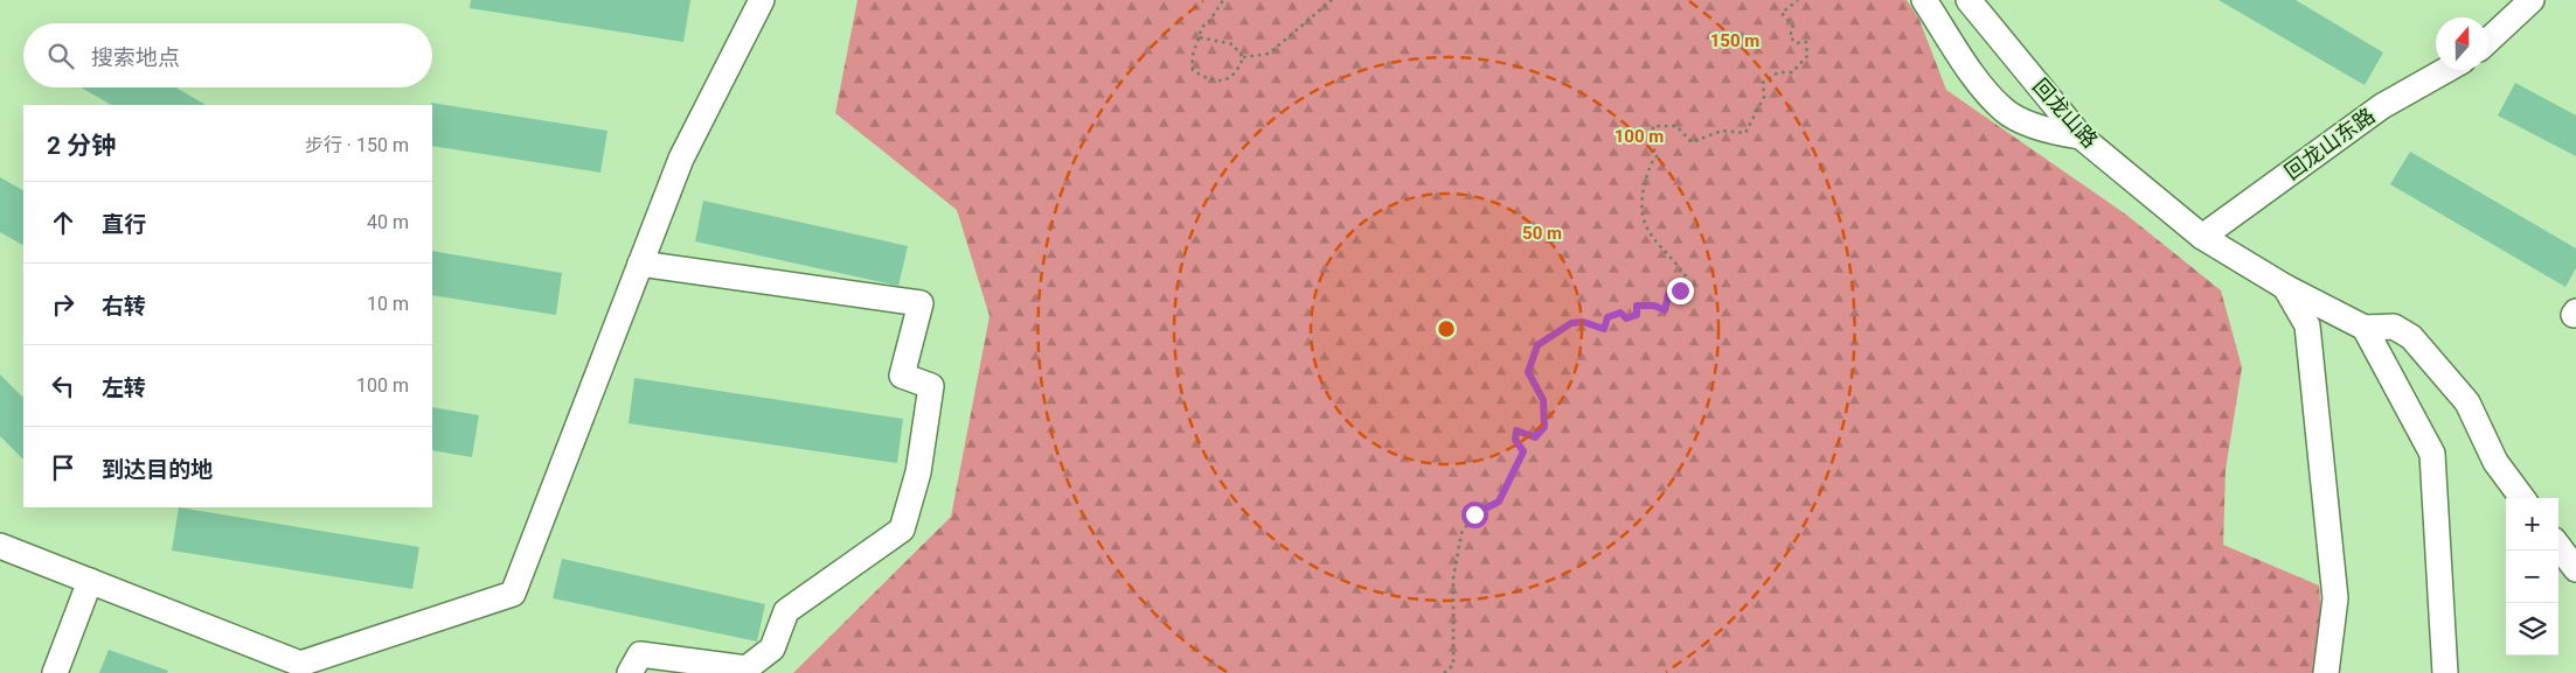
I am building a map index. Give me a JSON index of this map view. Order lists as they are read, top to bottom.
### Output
{
  "streets": {
    "street": ["回龙山路", "回龙山东路"]
  },
  "crossings": [
    ["回龙山路", "回龙山东路"]
  ],
  "north": "top",
  "page": {
    "search": "搜索地点",
    "heading": ["2 分钟", "步行 · 150 m"],
    "list": [
      ["直行", "40 m"],
      ["右转", "10 m"],
      ["左转", "100 m"],
      "到达目的地"
    ],
    "map_buttons": ["+", "−"]
  },
  "rings": ["150 m", "100 m", "50 m"]
}
